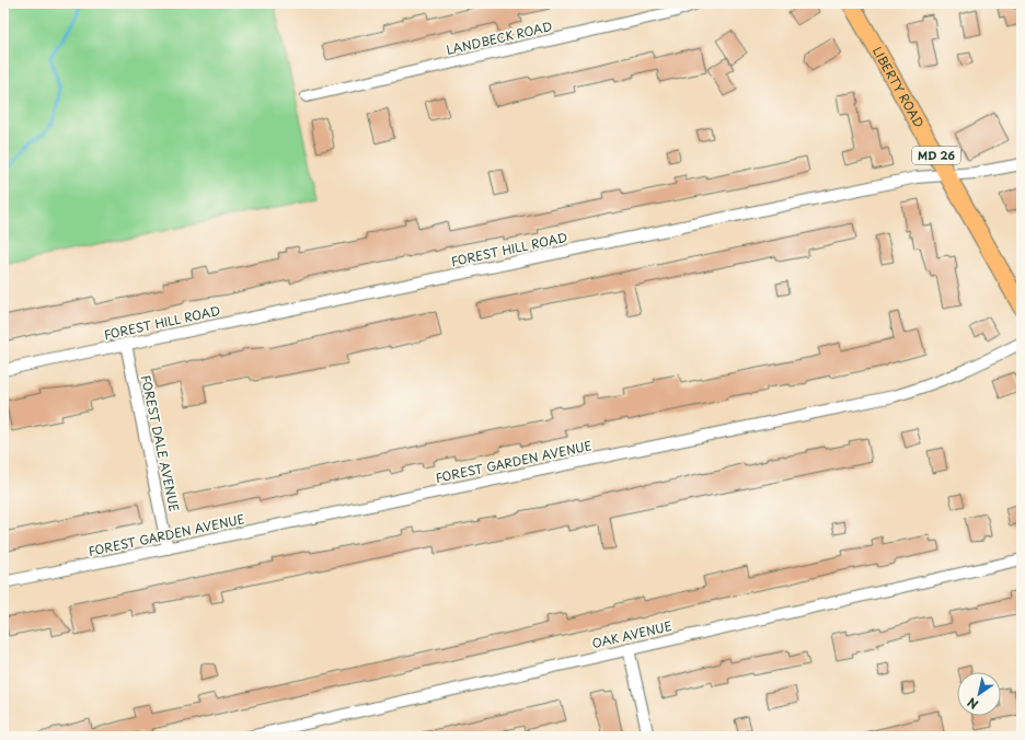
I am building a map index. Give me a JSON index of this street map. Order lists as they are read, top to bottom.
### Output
{
  "streets": {
    "main road": ["LIBERTY ROAD", "MD 26"],
    "street": [
      "LANDBECK ROAD",
      "FOREST HILL ROAD",
      "FOREST DALE AVENUE",
      "FOREST GARDEN AVENUE",
      "OAK AVENUE"
    ]
  },
  "crossings": [
    ["LIBERTY ROAD", "FOREST HILL ROAD"],
    ["FOREST HILL ROAD", "FOREST DALE AVENUE"],
    ["FOREST DALE AVENUE", "FOREST GARDEN AVENUE"]
  ],
  "north": "bottom left"
}
